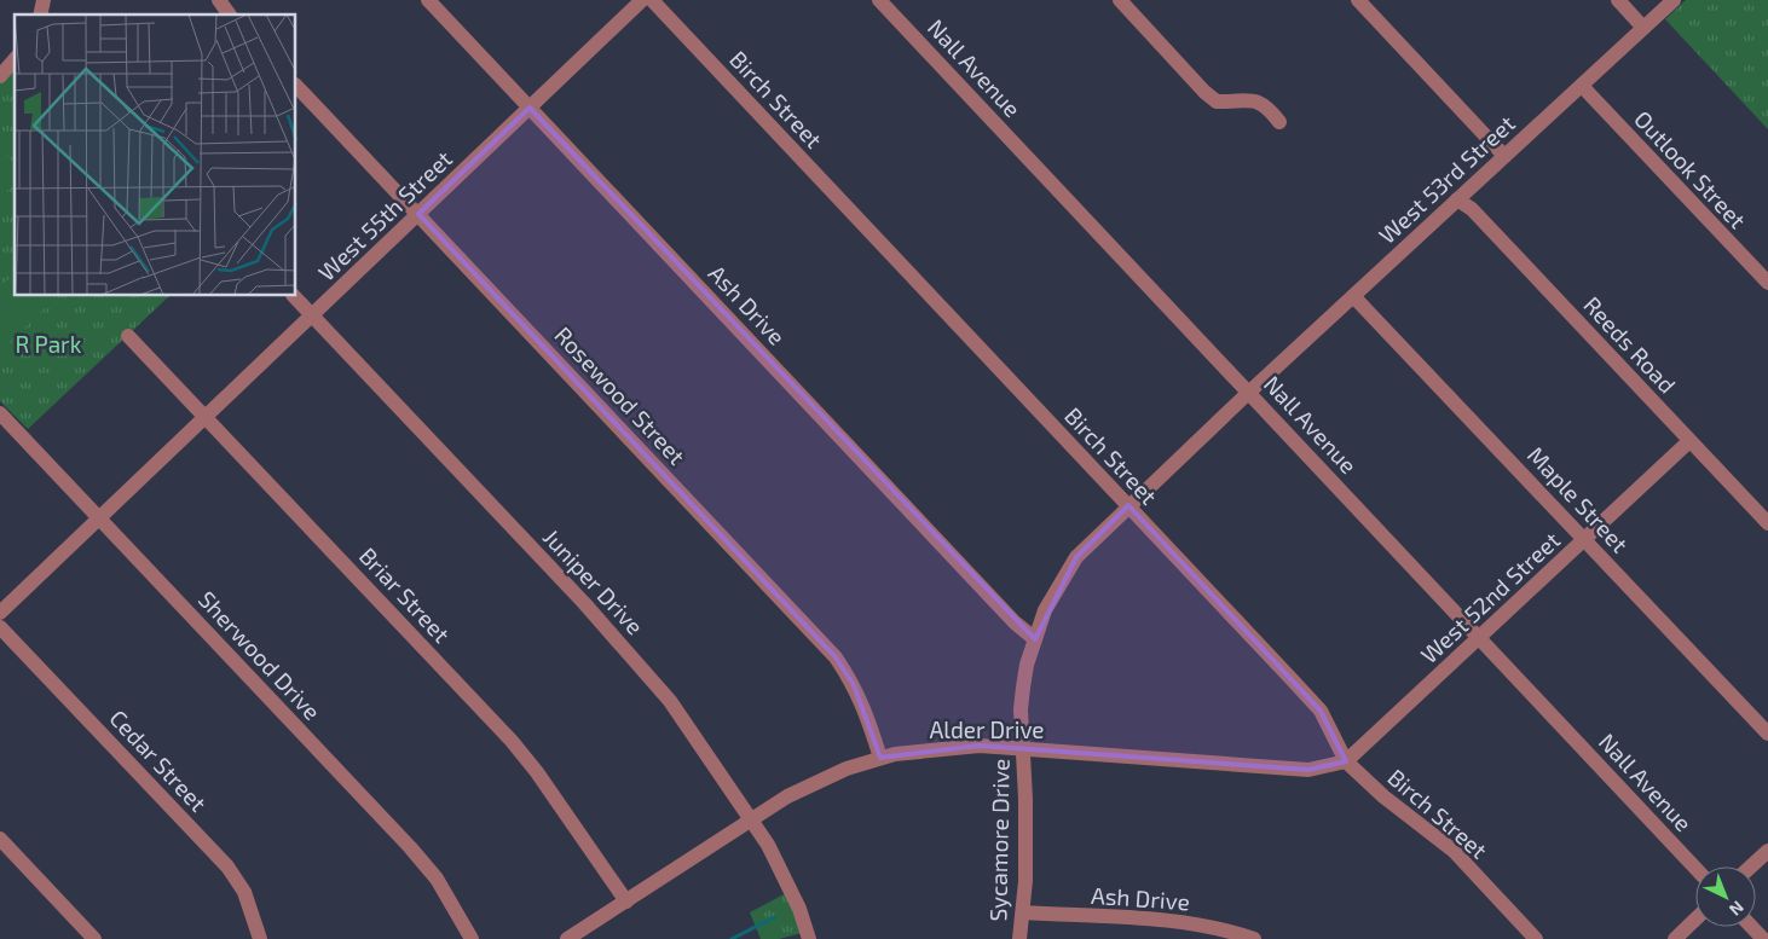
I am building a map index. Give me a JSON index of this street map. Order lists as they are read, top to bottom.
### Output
{
  "streets": {
    "street": [
      "Nall Avenue",
      "Birch Street",
      "Outlook Street",
      "West 53rd Street",
      "West 55th Street",
      "Ash Drive",
      "Reeds Road",
      "Rosewood Street",
      "Maple Street",
      "Juniper Drive",
      "Briar Street",
      "West 52nd Street",
      "Sherwood Drive",
      "Alder Drive",
      "Cedar Street",
      "Sycamore Drive"
    ]
  },
  "crossings": [
    ["Nall Avenue", "West 53rd Street"],
    ["Nall Avenue", "West 52nd Street"],
    ["Nall Avenue", "Sycamore Drive"],
    ["Birch Street", "West 52nd Street"],
    ["Birch Street", "Alder Drive"],
    ["Birch Street", "Sycamore Drive"],
    ["Outlook Street", "West 53rd Street"],
    ["West 53rd Street", "Reeds Road"],
    ["West 53rd Street", "Maple Street"],
    ["West 53rd Street", "Sycamore Drive"],
    ["West 55th Street", "Ash Drive"],
    ["West 55th Street", "Rosewood Street"],
    ["West 55th Street", "Juniper Drive"],
    ["West 55th Street", "Briar Street"],
    ["West 55th Street", "Sherwood Drive"],
    ["Ash Drive", "Sycamore Drive"],
    ["Reeds Road", "West 52nd Street"],
    ["Rosewood Street", "Alder Drive"],
    ["Maple Street", "West 52nd Street"],
    ["Juniper Drive", "Alder Drive"],
    ["Briar Street", "Alder Drive"],
    ["West 52nd Street", "Alder Drive"],
    ["Alder Drive", "Sycamore Drive"]
  ],
  "parks": ["R Park"],
  "north": "bottom right"
}
